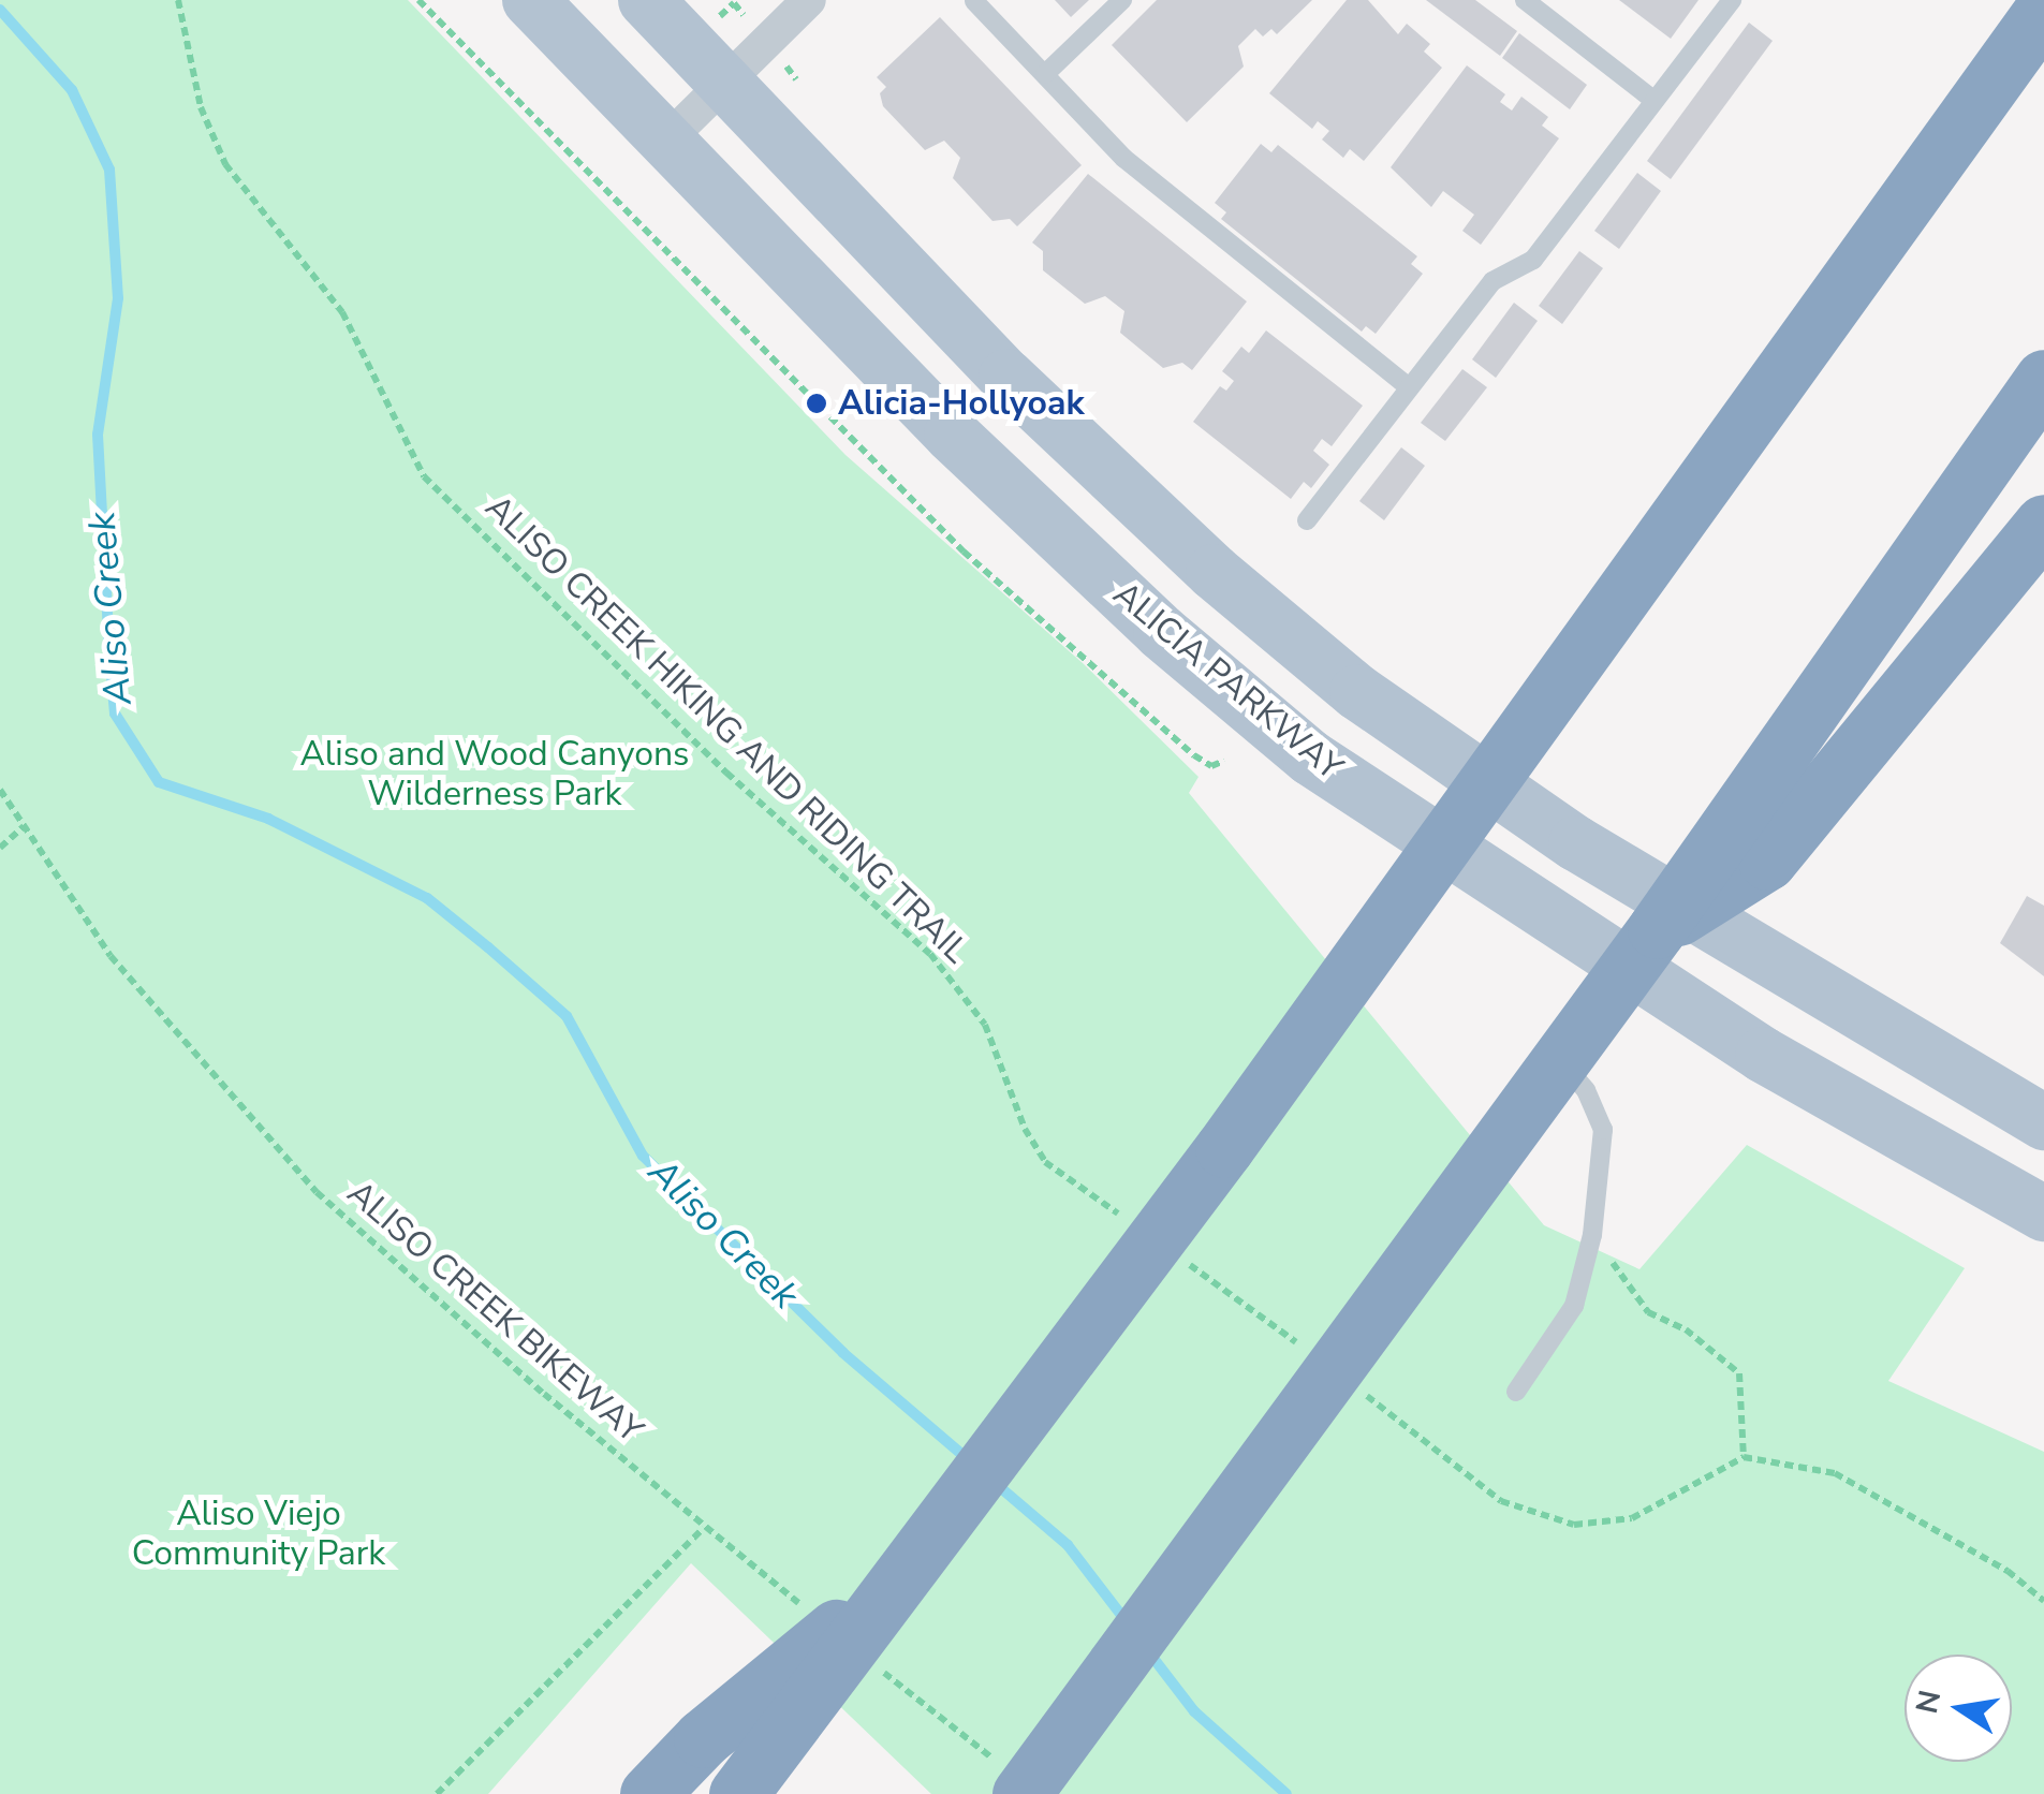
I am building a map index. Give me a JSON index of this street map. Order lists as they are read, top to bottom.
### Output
{
  "streets": {
    "main road": ["ALICIA PARKWAY"],
    "path": ["ALISO CREEK HIKING AND RIDING TRAIL", "ALISO CREEK BIKEWAY"]
  },
  "water": ["Aliso Creek"],
  "parks": ["Aliso and Wood Canyons Wilderness Park", "Aliso Viejo Community Park"],
  "places": ["Alicia-Hollyoak"],
  "north": "left"
}
